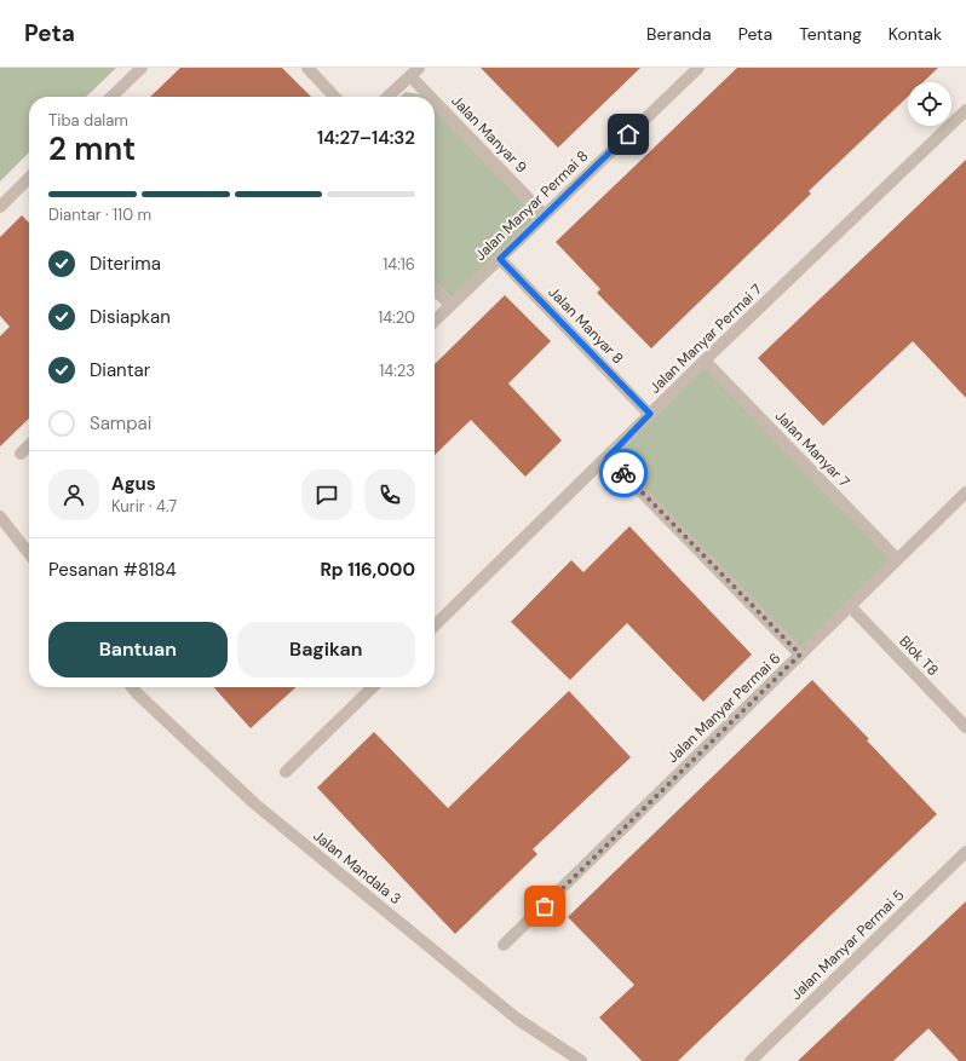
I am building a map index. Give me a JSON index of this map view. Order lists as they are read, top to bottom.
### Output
{
  "streets": {
    "street": [
      "Jalan Manyar 9",
      "Jalan Manyar Permai 8",
      "Jalan Manyar 8",
      "Jalan Manyar Permai 7",
      "Jalan Manyar 7",
      "Blok T8",
      "Jalan Manyar Permai 6",
      "Jalan Mandala 3",
      "Jalan Manyar Permai 5"
    ]
  },
  "crossings": [
    ["Jalan Manyar 9", "Jalan Manyar Permai 8"],
    ["Jalan Manyar Permai 8", "Jalan Manyar 8"],
    ["Jalan Manyar 8", "Jalan Manyar Permai 7"],
    ["Jalan Manyar Permai 7", "Jalan Manyar 7"],
    ["Jalan Manyar 7", "Jalan Manyar Permai 6"],
    ["Blok T8", "Jalan Manyar Permai 6"]
  ],
  "page": {
    "header": "Peta",
    "nav": [
      "Beranda",
      "Peta",
      "Tentang",
      "Kontak"
    ],
    "heading": ["2 mnt", "Tiba dalam", "14:27–14:32"],
    "panel": [
      "Agus",
      "Kurir · 4.7",
      "Pesanan #8184",
      "Rp 116,000"
    ],
    "bar": "Diantar · 110 m",
    "list": [
      ["Diterima", "14:16"],
      ["Disiapkan", "14:20"],
      ["Diantar", "14:23"],
      "Sampai"
    ],
    "buttons": ["Bantuan", "Bagikan"]
  }
}
